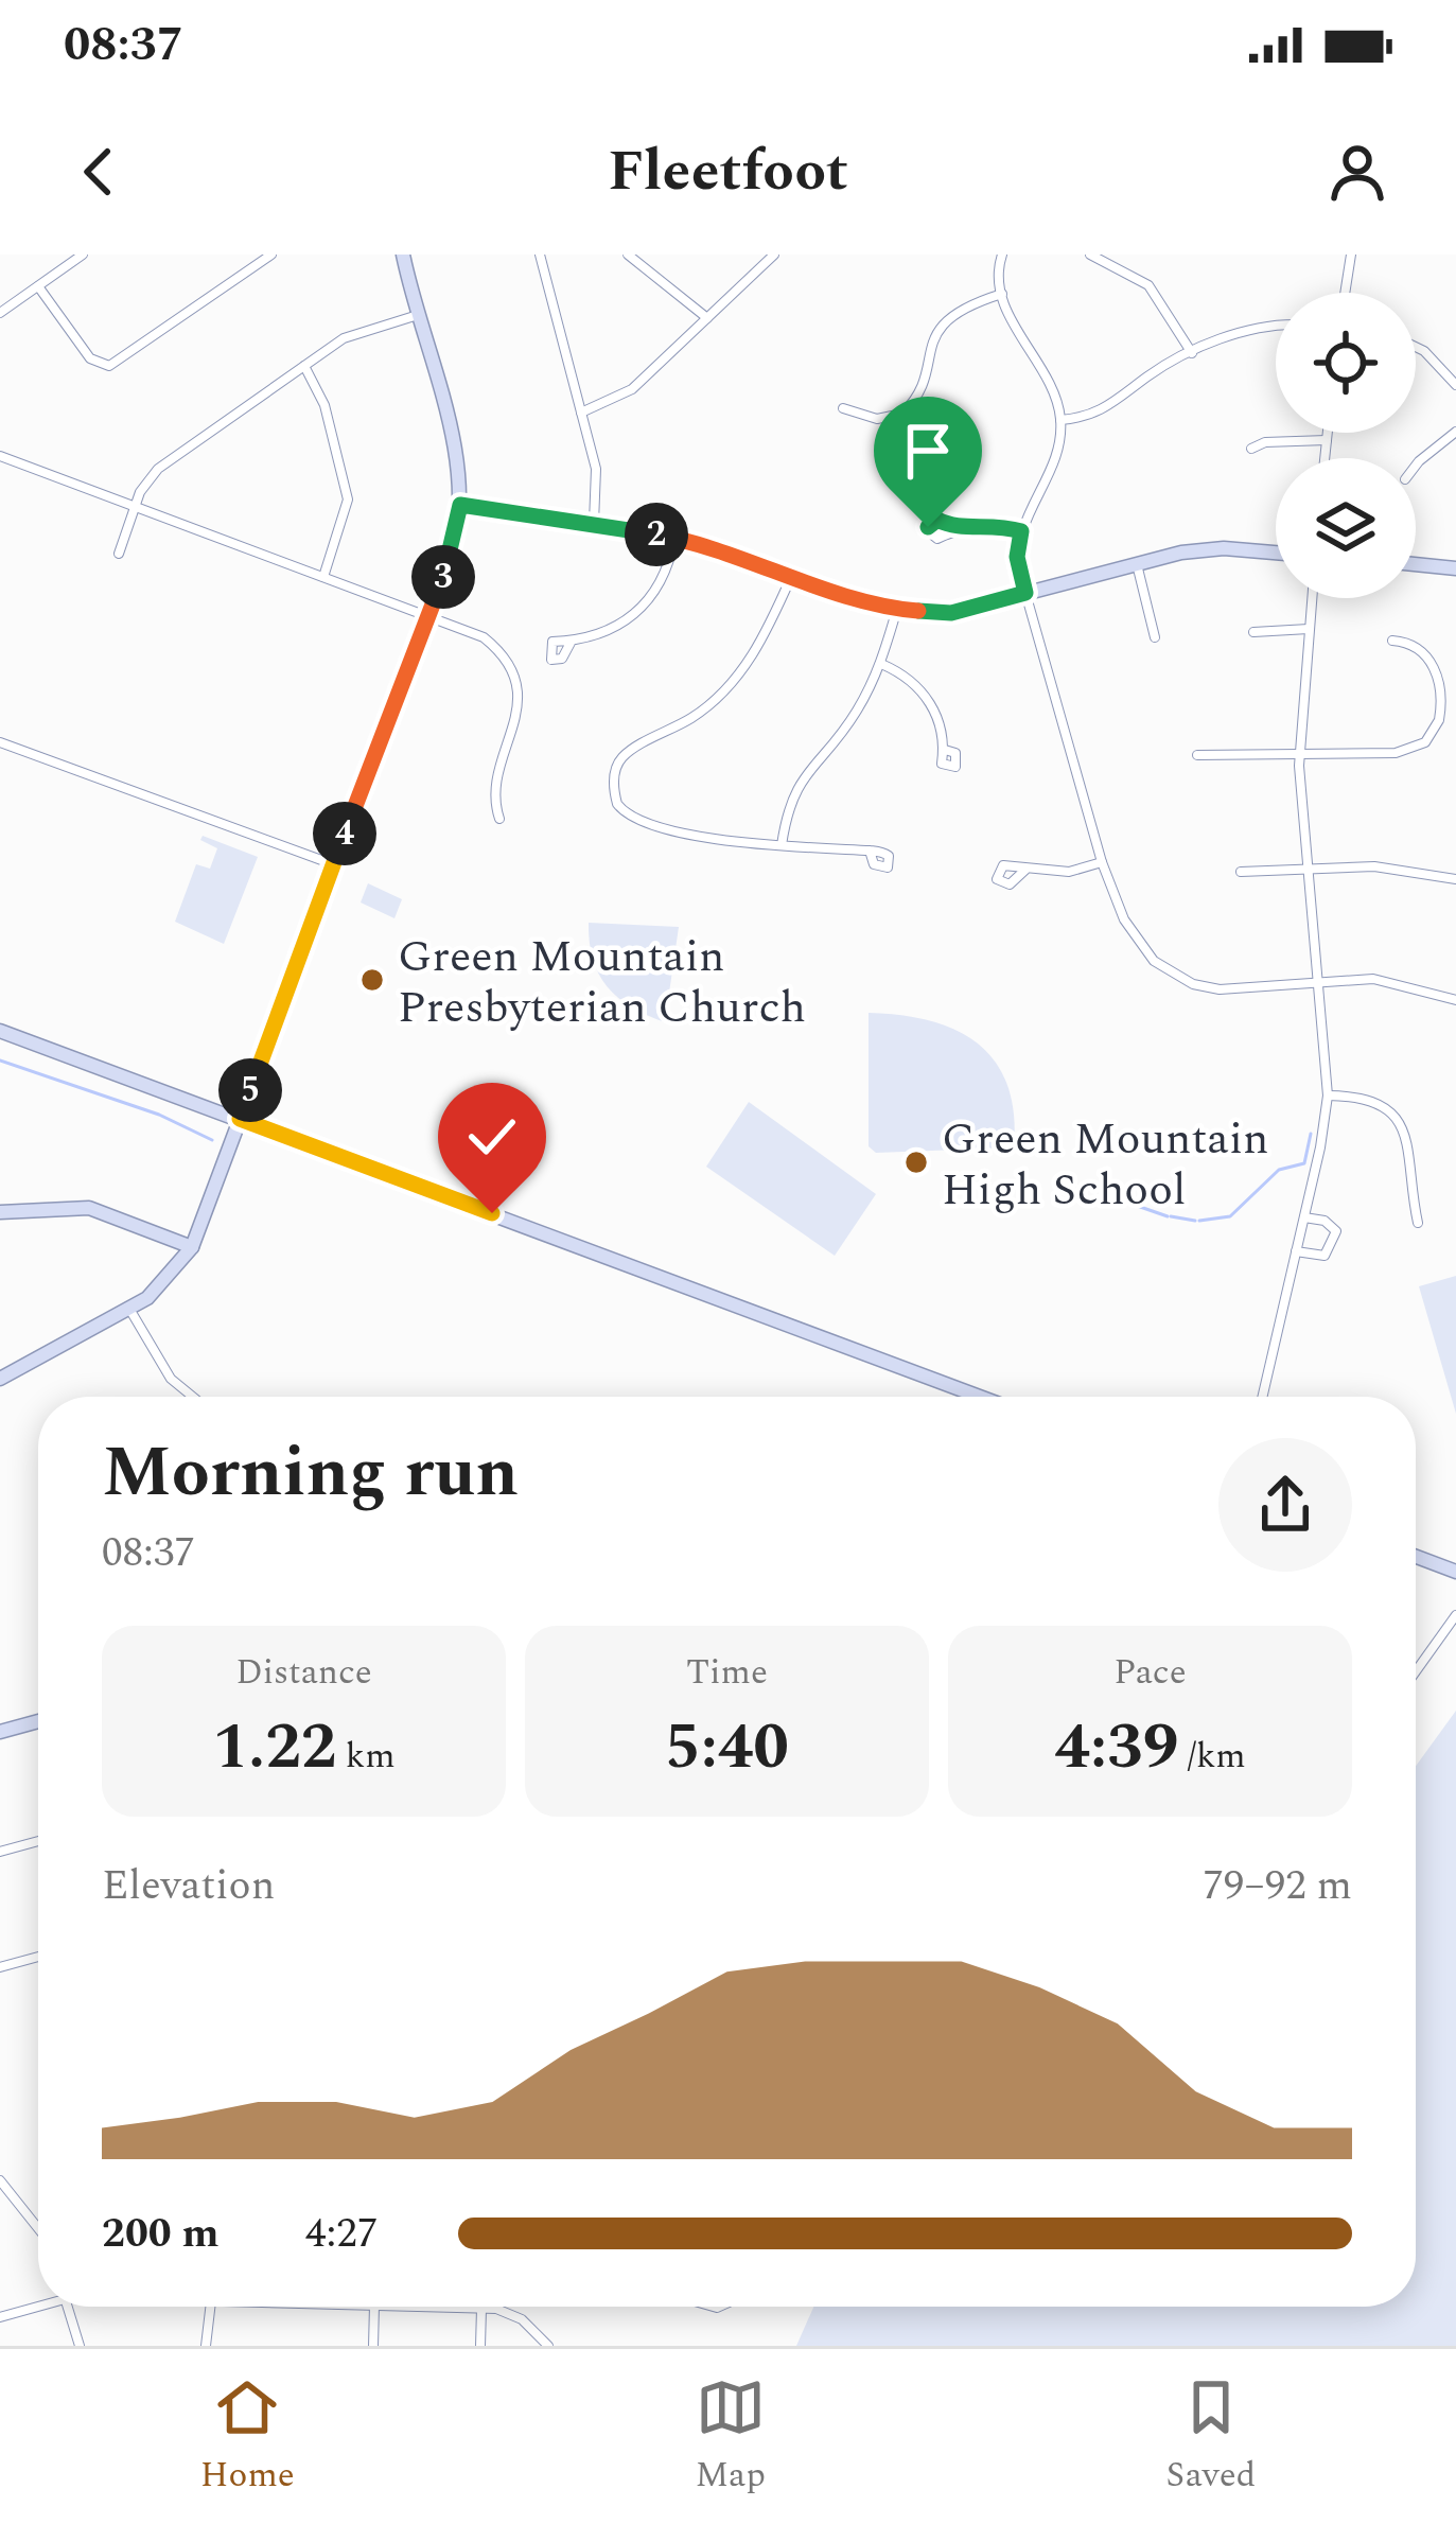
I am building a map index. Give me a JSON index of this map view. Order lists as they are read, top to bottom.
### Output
{
  "places": ["Green Mountain Presbyterian Church", "Green Mountain High School"],
  "page": {
    "status": "08:37",
    "header": "Fleetfoot",
    "pins": [
      "2",
      "3",
      "4",
      "5"
    ],
    "heading": ["Morning run", "08:37"],
    "stats": [
      ["Distance", "1.22 km"],
      ["Time", "5:40"],
      ["Pace", "4:39 /km"]
    ],
    "chart": ["Elevation", "79–92 m"],
    "list": [
      {
        "name": "200 m",
        "note": "4:27"
      }
    ],
    "tabs": ["Home", "Map", "Saved"]
  }
}
